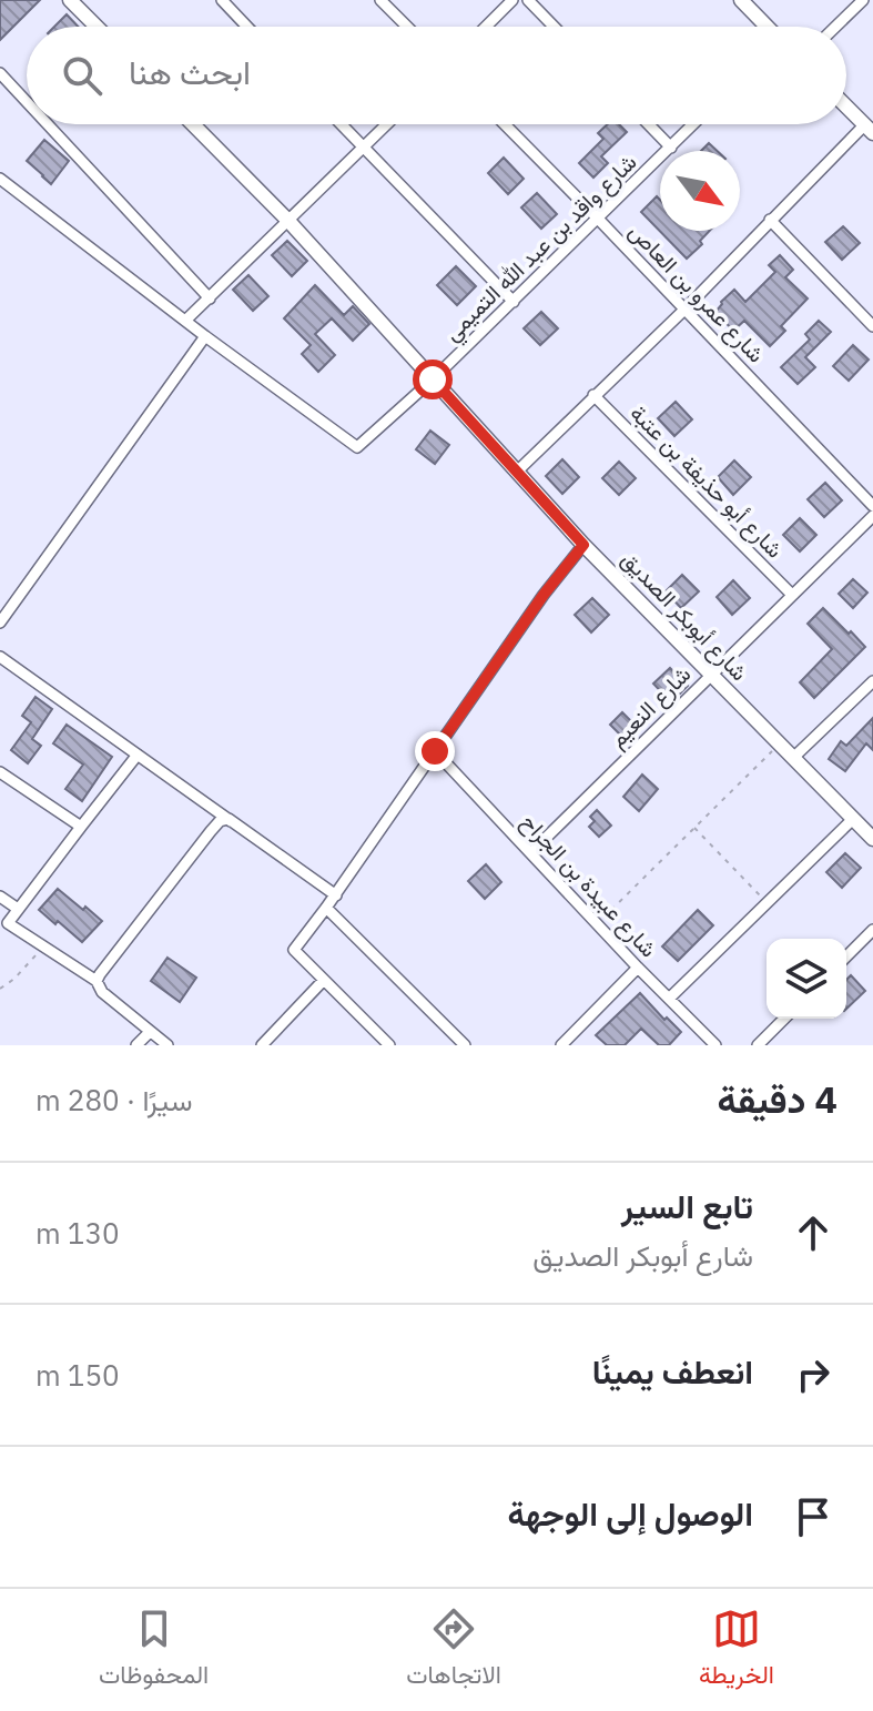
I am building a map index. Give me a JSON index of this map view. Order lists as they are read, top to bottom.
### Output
{
  "streets": {
    "street": [
      "شارع واقد بن عبد الله التميمي",
      "شارع عمرو بن العاص",
      "شارع أبو حذيفة بن عتبة",
      "شارع أبوبكر الصديق",
      "شارع النعيم",
      "شارع عبيدة بن الجراح"
    ]
  },
  "crossings": [
    ["شارع واقد بن عبد الله التميمي", "شارع عمرو بن العاص"],
    ["شارع واقد بن عبد الله التميمي", "شارع أبوبكر الصديق"],
    ["شارع أبو حذيفة بن عتبة", "شارع النعيم"],
    ["شارع أبوبكر الصديق", "شارع النعيم"],
    ["شارع النعيم", "شارع عبيدة بن الجراح"]
  ],
  "north": "bottom right",
  "page": {
    "search": "ابحث هنا",
    "heading": ["4 دقيقة", "سيرًا · 280 m"],
    "list": [
      ["تابع السير", "شارع أبوبكر الصديق", "130 m"],
      ["انعطف يمينًا", "150 m"],
      "الوصول إلى الوجهة"
    ],
    "nav": ["الخريطة", "الاتجاهات", "المحفوظات"]
  }
}
